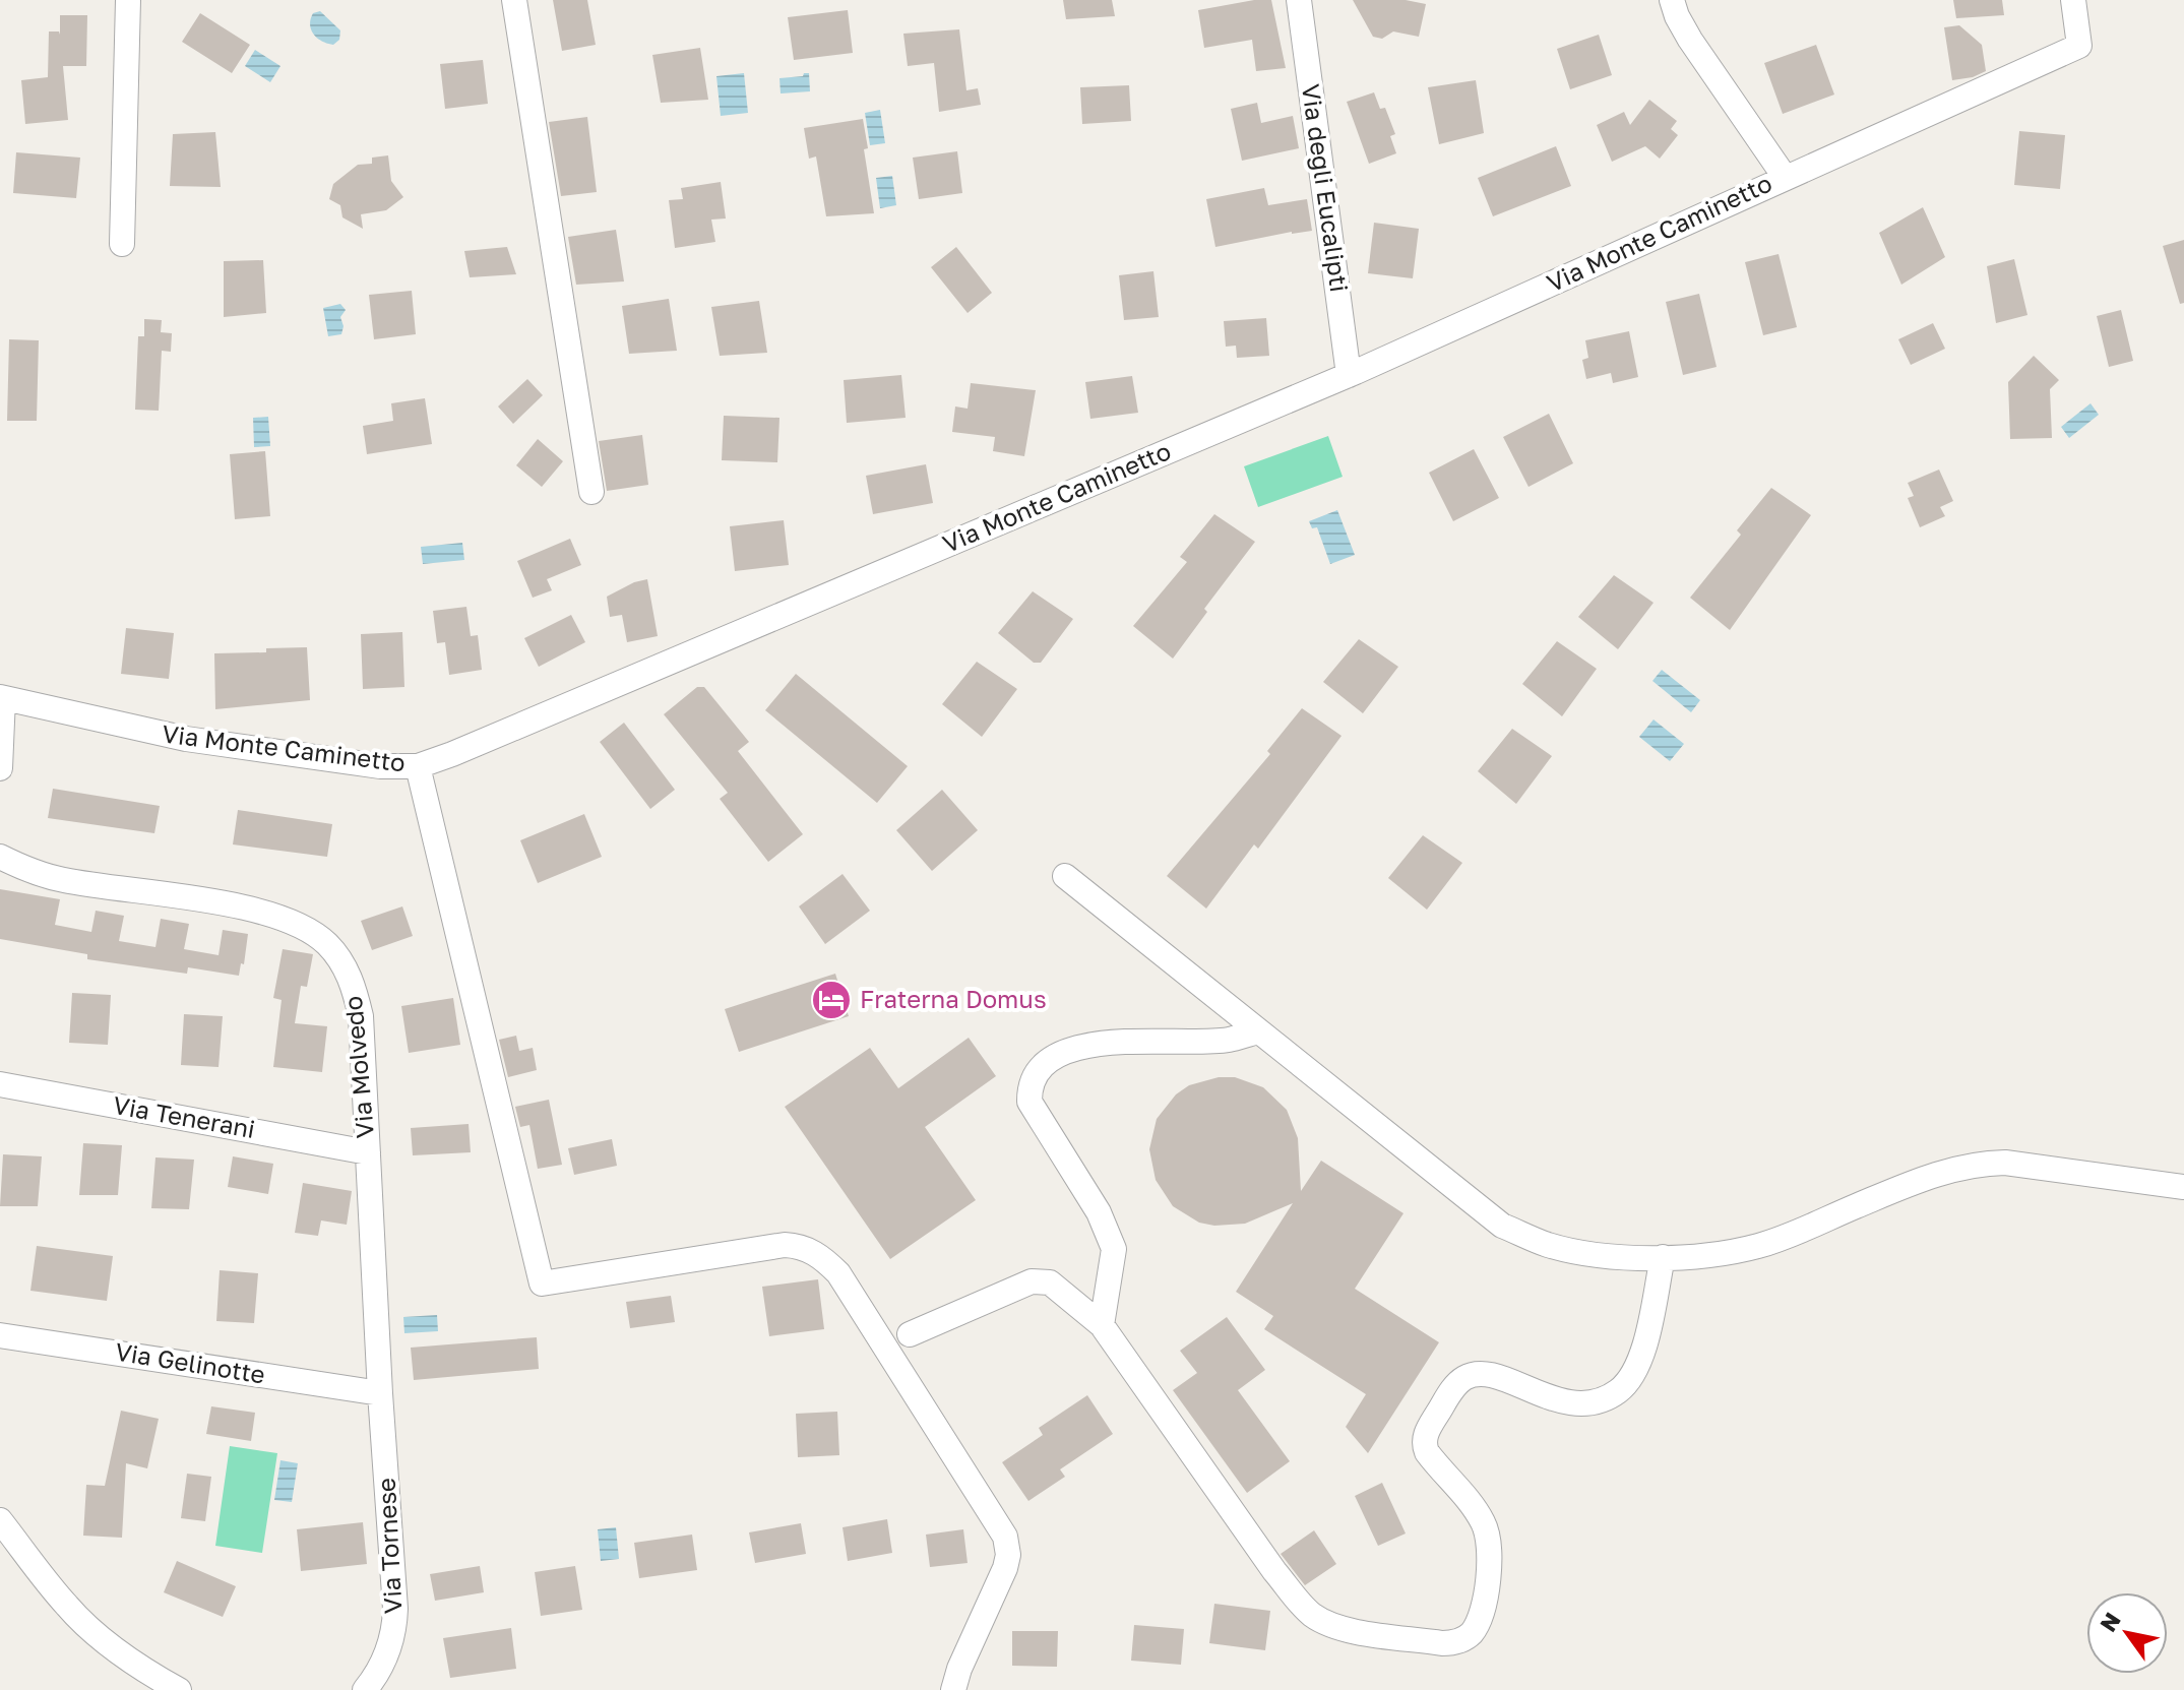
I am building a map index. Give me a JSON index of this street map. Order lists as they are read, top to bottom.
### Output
{
  "streets": {
    "street": [
      "Via degli Eucalipti",
      "Via Monte Caminetto",
      "Via Molvedo",
      "Via Tenerani",
      "Via Gelinotte",
      "Via Tornese"
    ]
  },
  "crossings": [
    ["Via degli Eucalipti", "Via Monte Caminetto"],
    ["Via Molvedo", "Via Tenerani"],
    ["Via Molvedo", "Via Gelinotte"],
    ["Via Molvedo", "Via Tornese"],
    ["Via Gelinotte", "Via Tornese"]
  ],
  "places": {
    "hotel": ["Fraterna Domus"]
  },
  "north": "top left"
}
